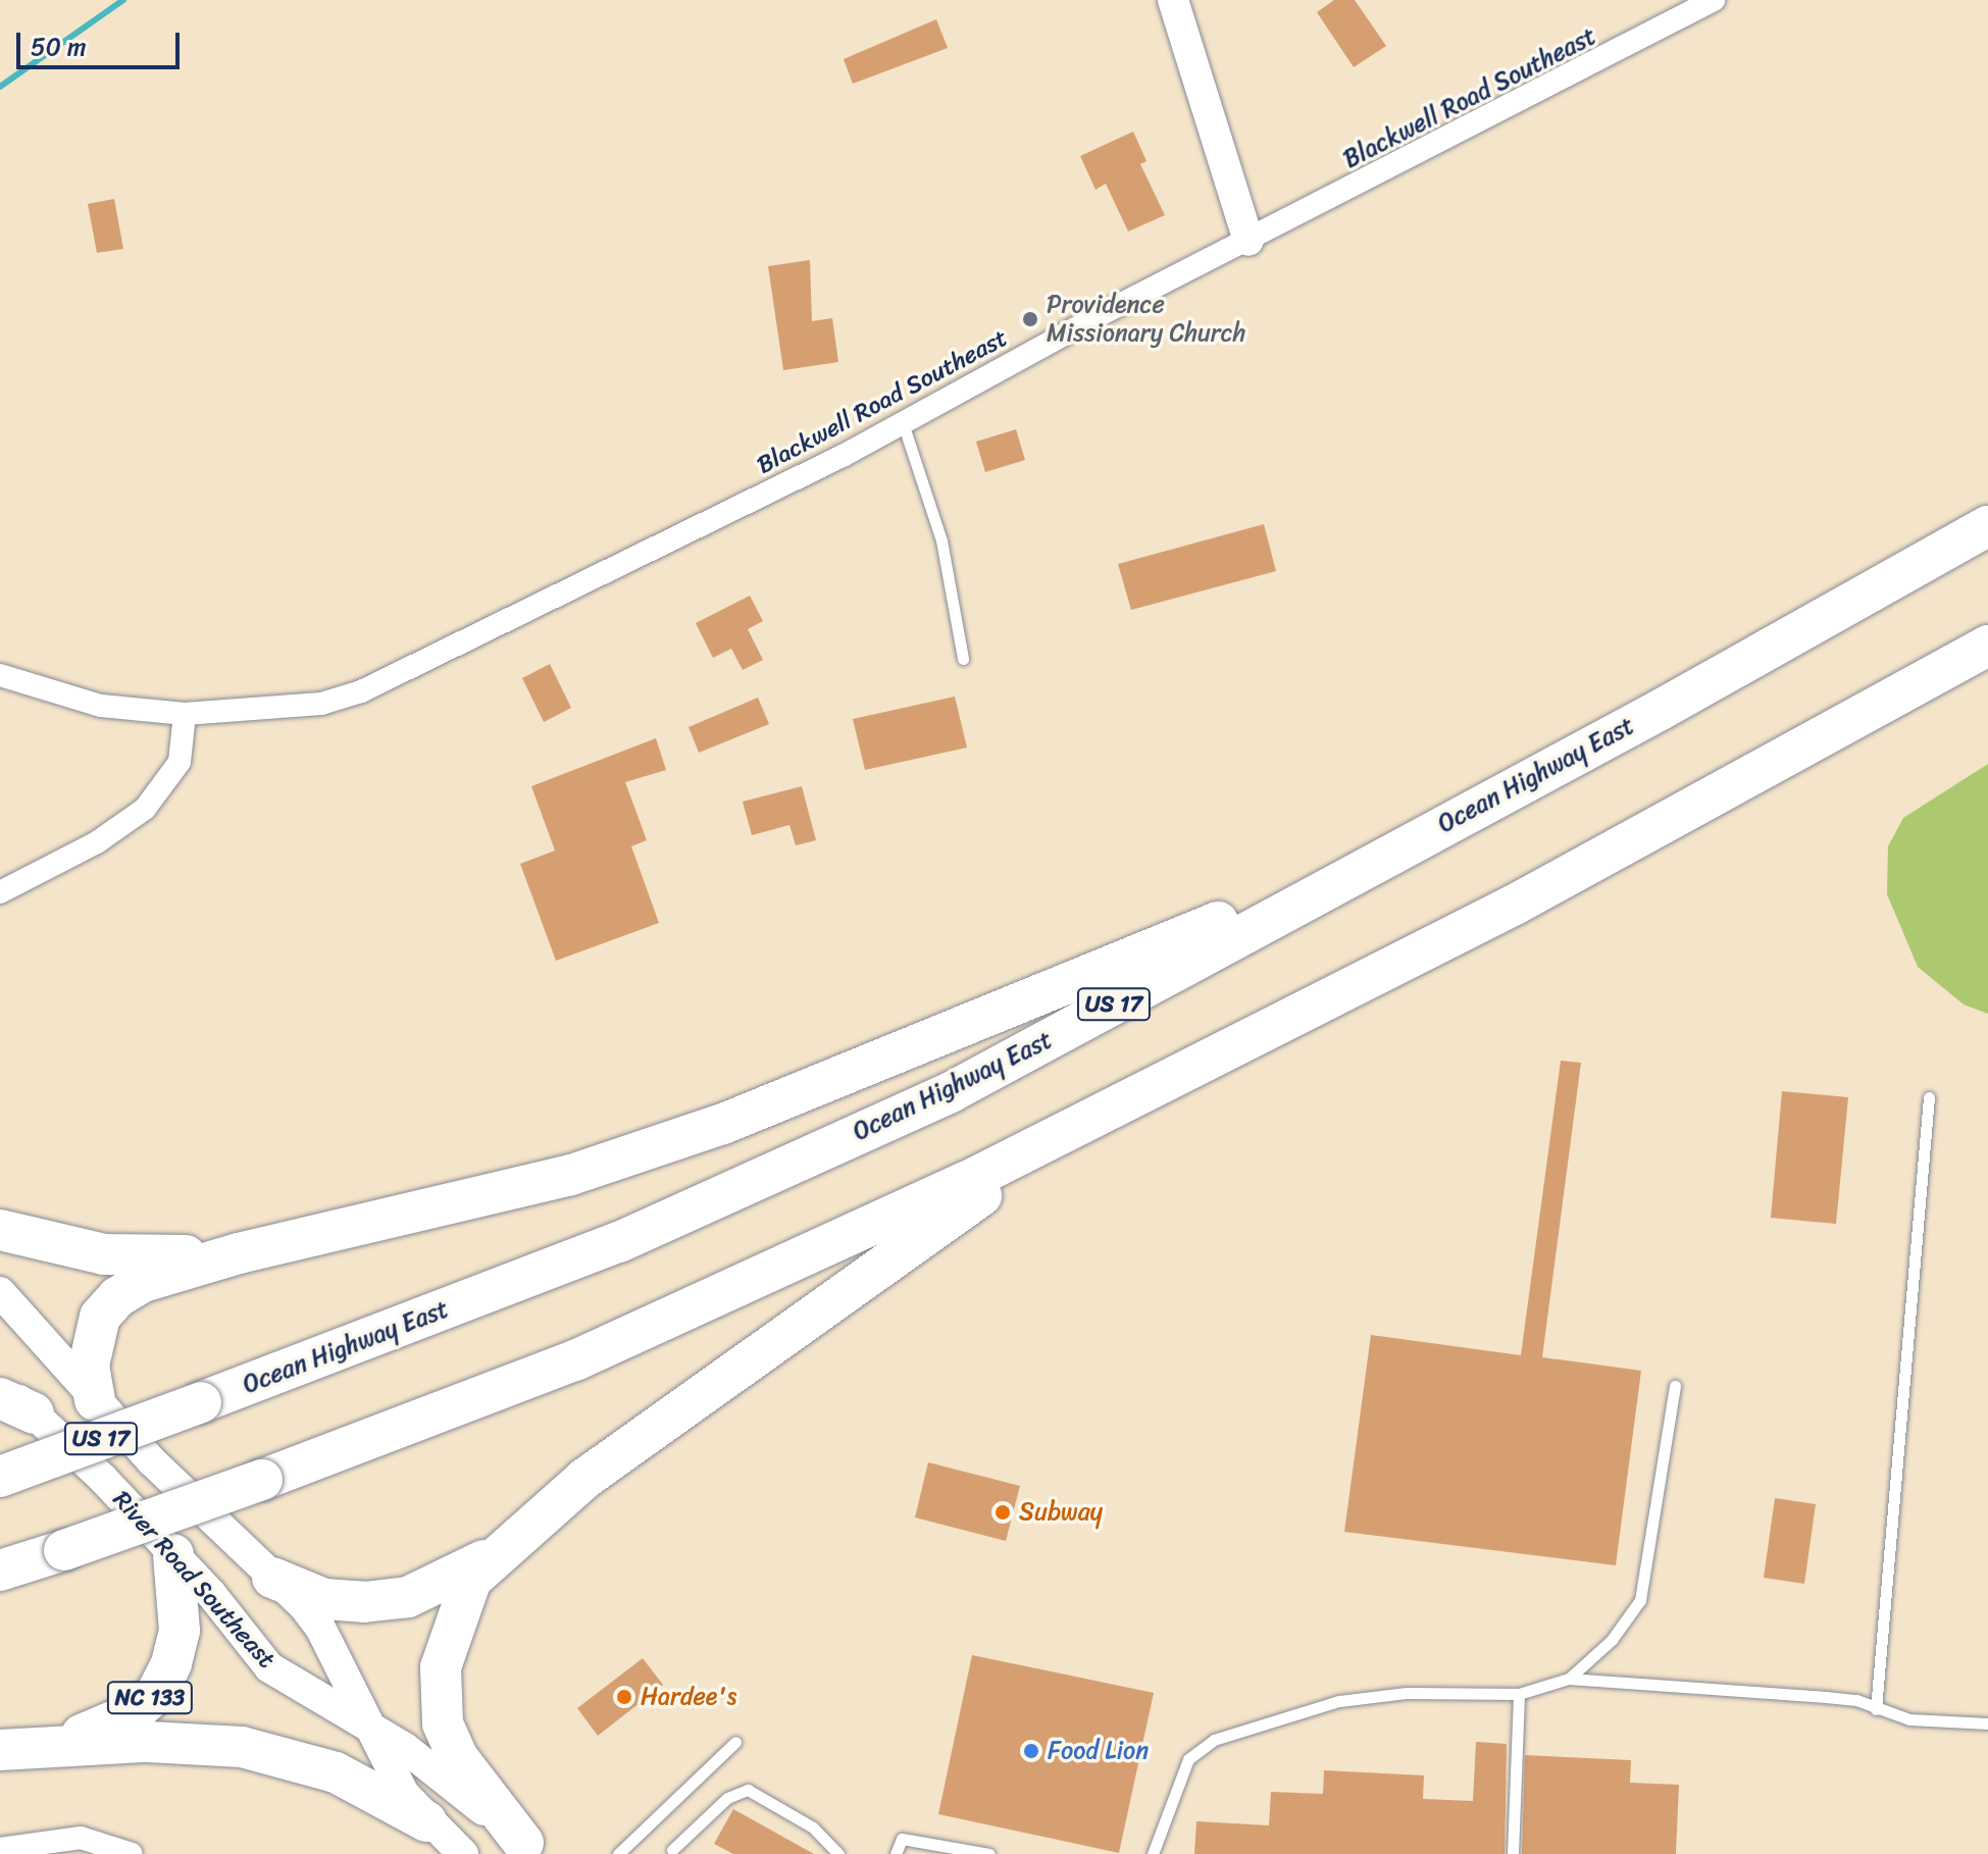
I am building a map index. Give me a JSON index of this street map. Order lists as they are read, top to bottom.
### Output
{
  "streets": {
    "highway": ["Ocean Highway East", "US 17", "NC 133"],
    "main road": ["River Road Southeast"],
    "street": ["Blackwell Road Southeast"]
  },
  "crossings": [
    ["River Road Southeast", "NC 133"]
  ],
  "places": [
    "Providence Missionary Church",
    "Subway",
    "Hardee's",
    "Food Lion"
  ],
  "scale_bar": "50 m"
}
